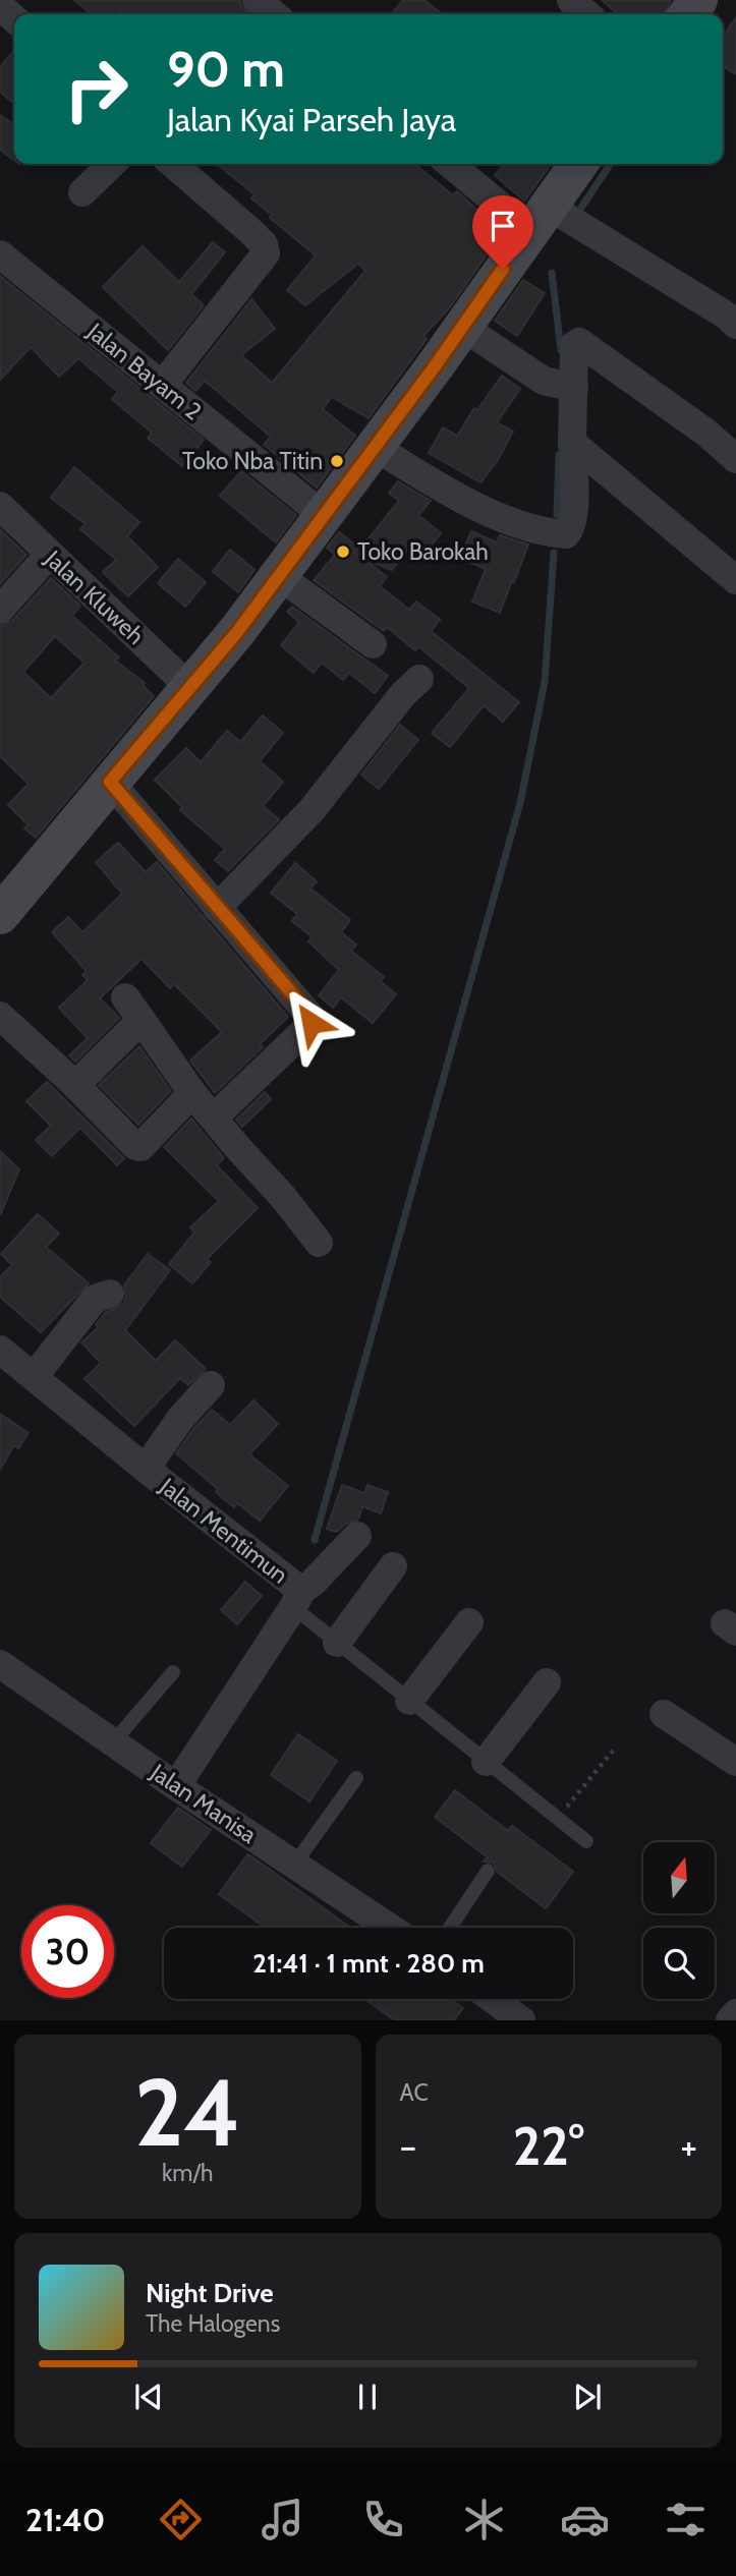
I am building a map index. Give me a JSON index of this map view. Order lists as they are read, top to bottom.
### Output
{
  "streets": {
    "street": [
      "Jalan Bayam 2",
      "Jalan Kluweh",
      "Jalan Mentimun",
      "Jalan Manisa"
    ]
  },
  "crossings": [
    ["Jalan Mentimun", "Jalan Manisa"]
  ],
  "places": ["Toko Nba Titin", "Toko Barokah"],
  "north": "top",
  "page": {
    "turn": ["90 m", "Jalan Kyai Parseh Jaya"],
    "limit": "30",
    "trip": "21:41 · 1 mnt · 280 m",
    "tile": [
      ["24", "km/h"],
      "AC"
    ],
    "heat": ["−", "22°", "+"],
    "song": ["Night Drive", "The Halogens"],
    "tabs": "21:40"
  }
}
